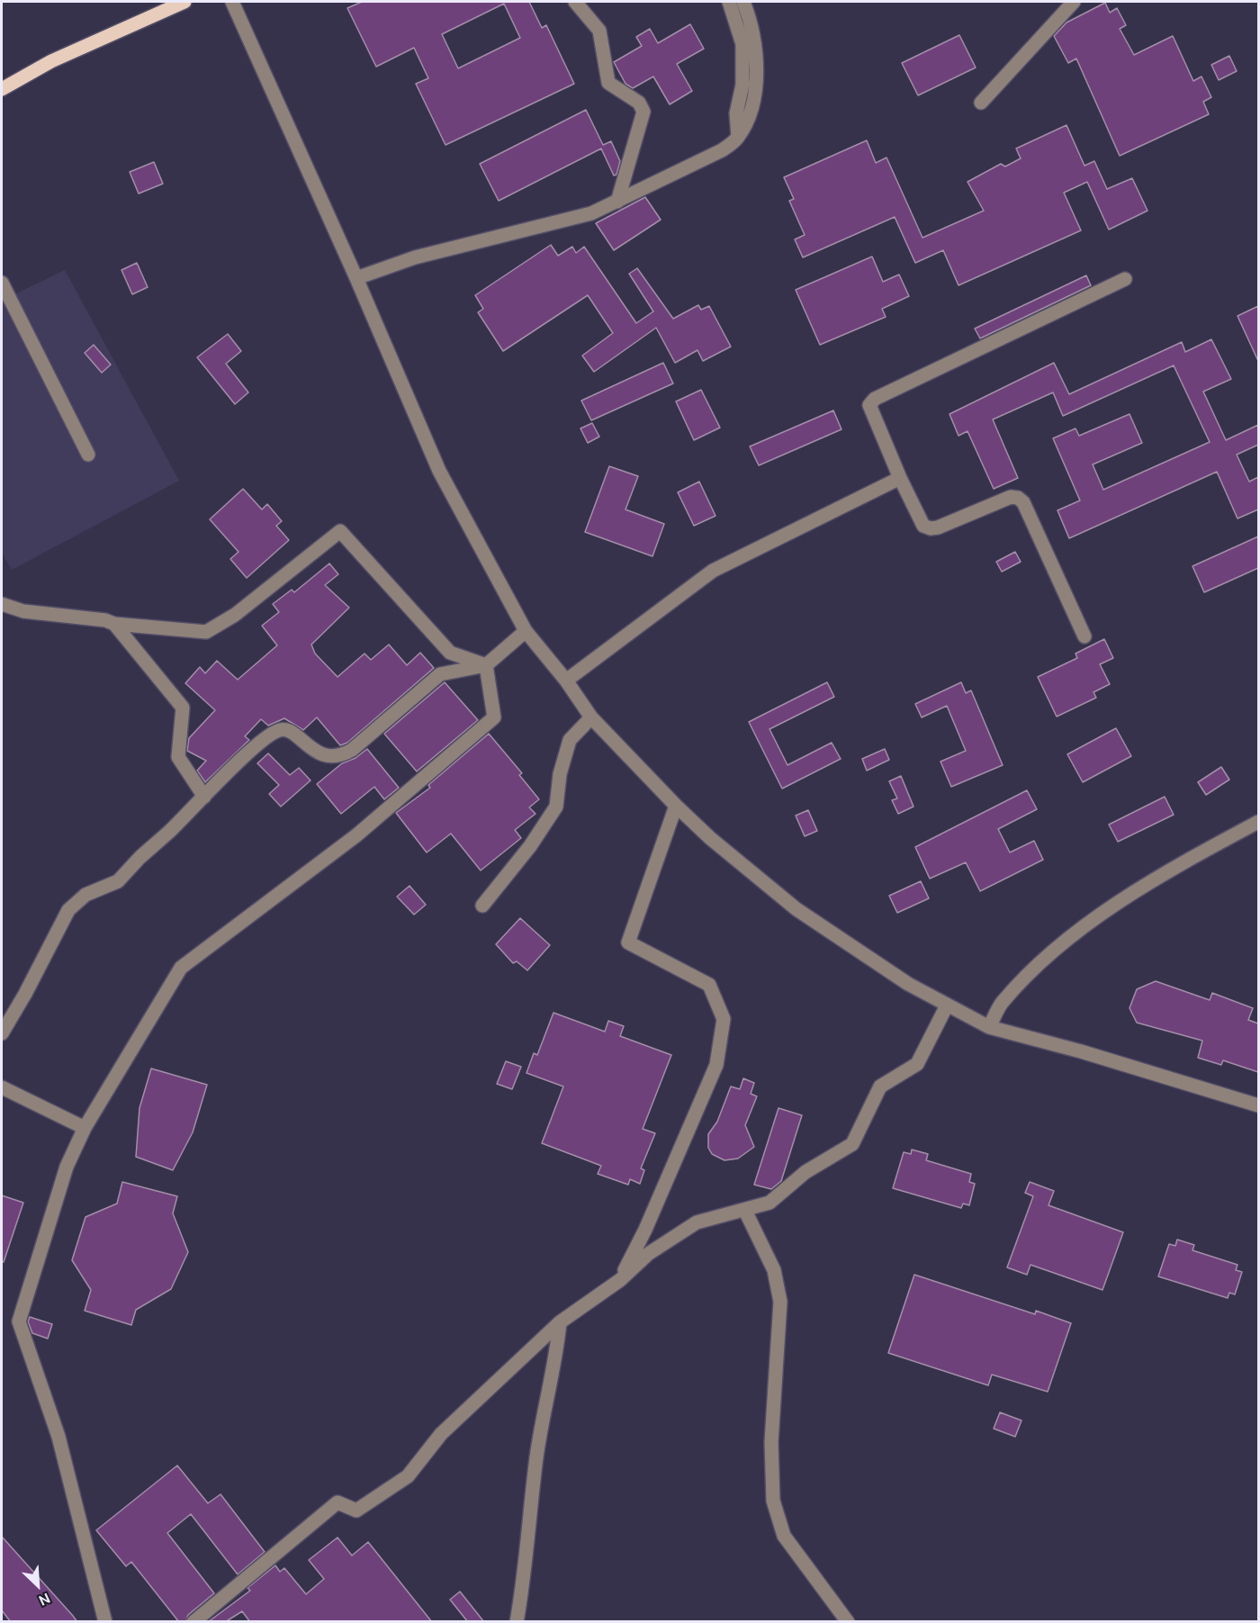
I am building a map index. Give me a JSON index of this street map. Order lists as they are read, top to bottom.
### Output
{
  "north": "bottom right"
}
